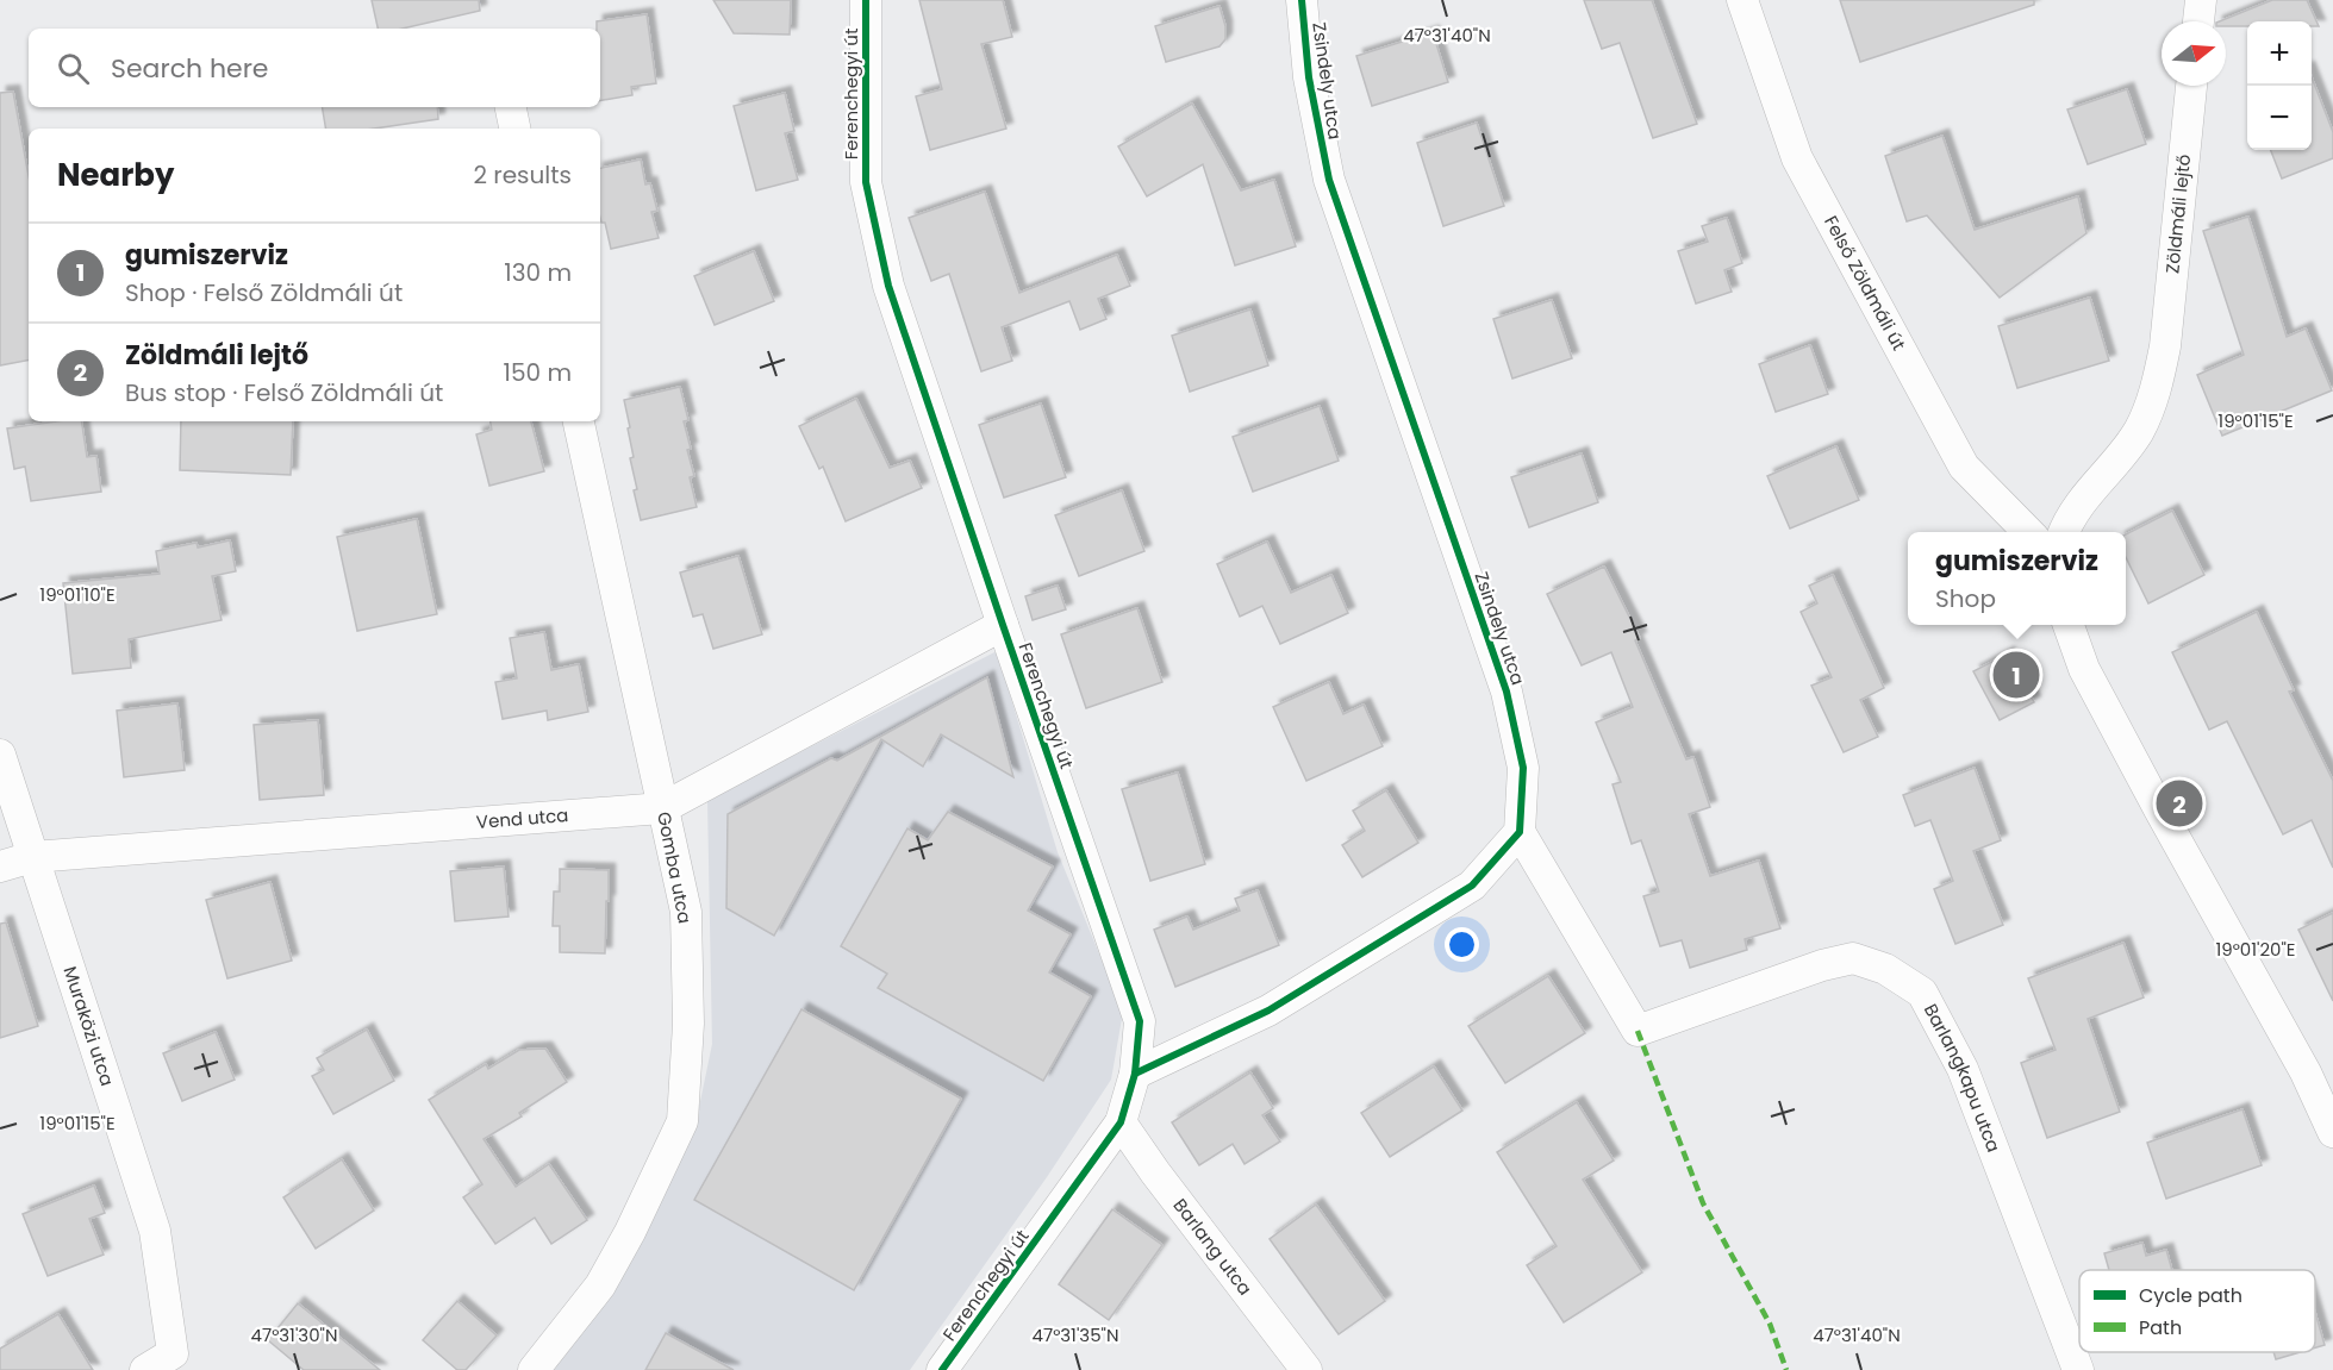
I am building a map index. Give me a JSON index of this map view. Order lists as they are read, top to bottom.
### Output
{
  "streets": {
    "street": [
      "Zsindely utca",
      "Ferenchegyi út",
      "Zöldmáli lejtő",
      "Felső Zöldmáli út",
      "Vend utca",
      "Gomba utca",
      "Muraközi utca",
      "Barlangkapu utca",
      "Barlang utca"
    ]
  },
  "crossings": [
    ["Zsindely utca", "Barlangkapu utca"],
    ["Ferenchegyi út", "Vend utca"],
    ["Ferenchegyi út", "Barlang utca"],
    ["Vend utca", "Gomba utca"],
    ["Vend utca", "Muraközi utca"]
  ],
  "legend": ["Cycle path", "Path"],
  "north": "right",
  "page": {
    "map_buttons": ["+", "−"],
    "search": "Search here",
    "heading": ["Nearby", "2 results"],
    "list": [
      {
        "mark": "1",
        "name": "gumiszerviz",
        "note": "Shop · Felső Zöldmáli út",
        "value": "130 m"
      },
      {
        "mark": "2",
        "name": "Zöldmáli lejtő",
        "note": "Bus stop · Felső Zöldmáli út",
        "value": "150 m"
      }
    ],
    "popup": ["gumiszerviz", "Shop"],
    "pins": ["1", "2"]
  },
  "coordinates": [
    "47°31'40\"N",
    "19°01'15\"E",
    "19°01'10\"E",
    "19°01'20\"E",
    "47°31'30\"N",
    "47°31'35\"N"
  ]
}
